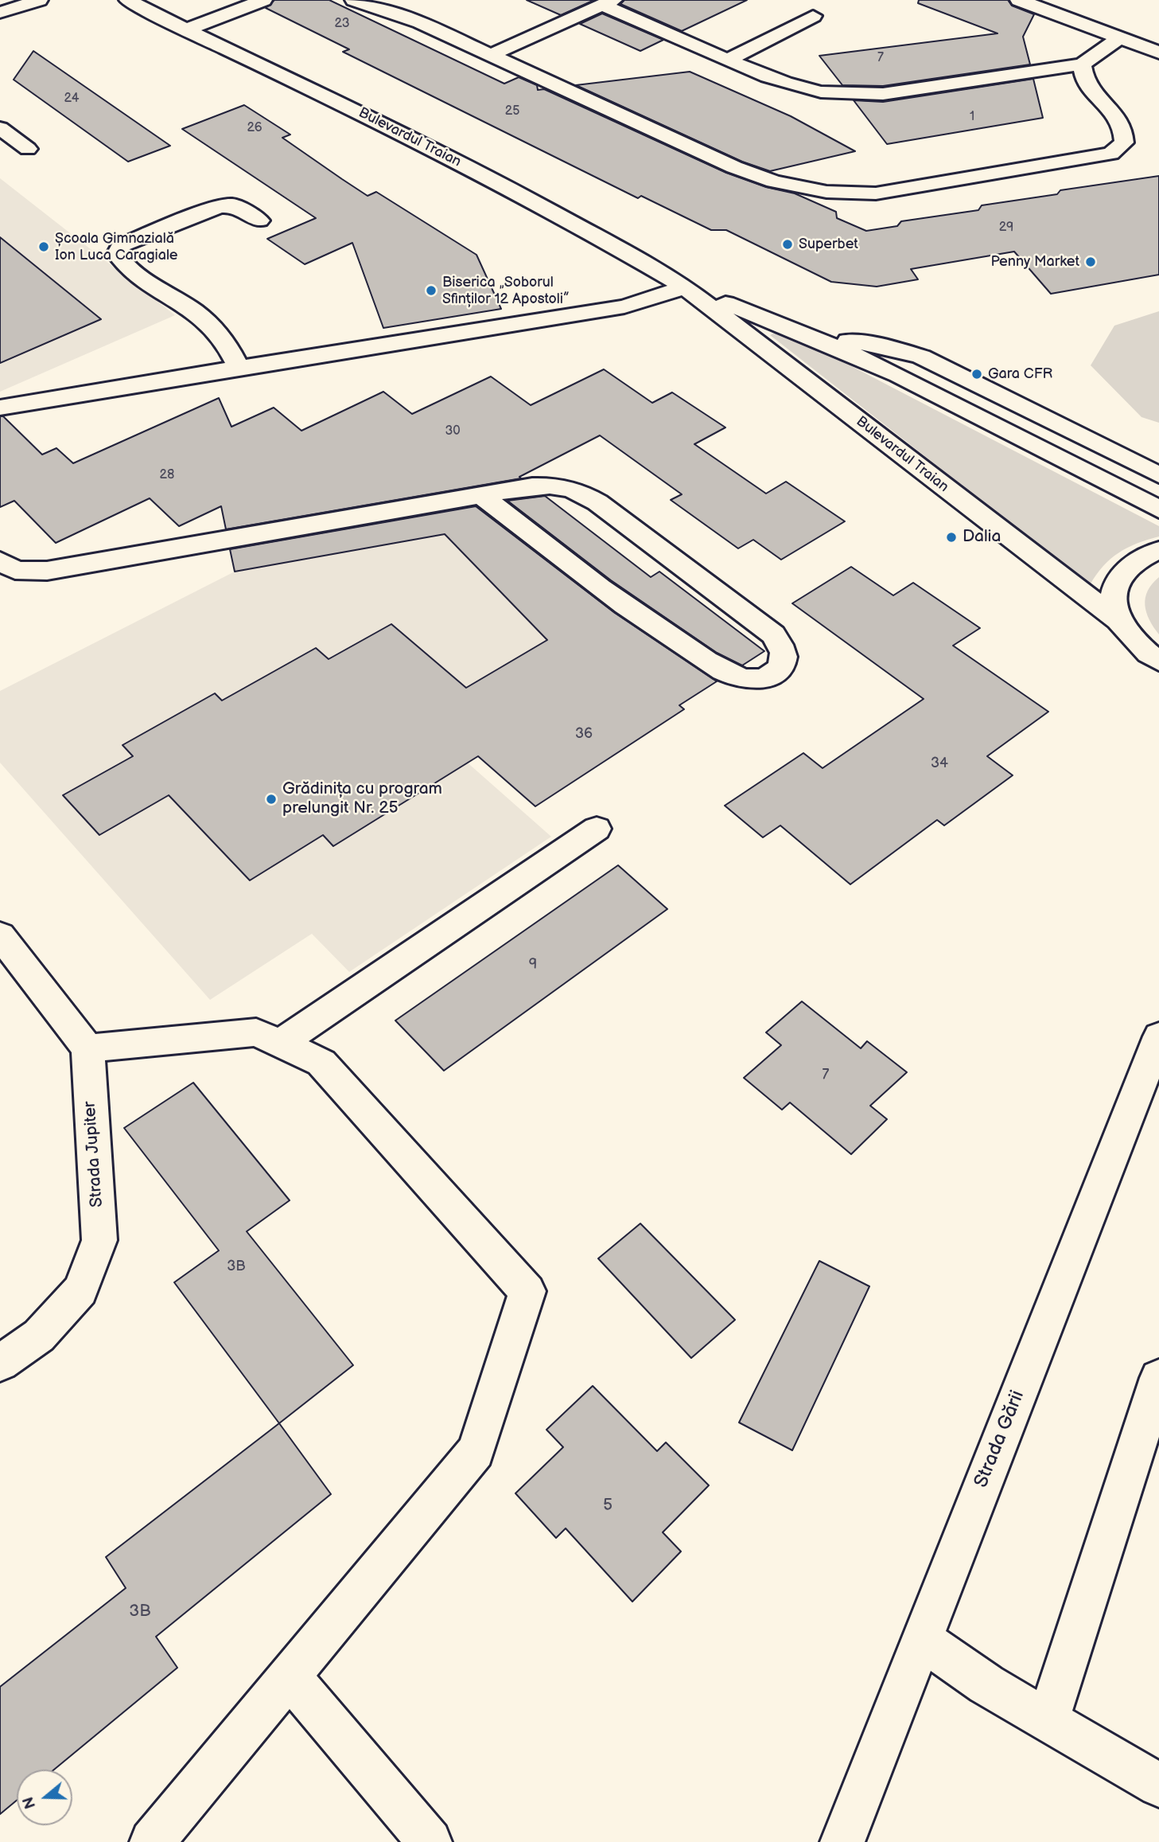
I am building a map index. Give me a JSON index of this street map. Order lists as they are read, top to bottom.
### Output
{
  "streets": {
    "street": ["Bulevardul Traian", "Strada Jupiter", "Strada Gării"]
  },
  "places": [
    "Superbet",
    "Școala Gimnazială Ion Luca Caragiale",
    "Penny Market",
    "Biserica „Soborul Sfinților 12 Apostoli”",
    "Gara CFR",
    "Dalia",
    "Grădinița cu program prelungit Nr. 25"
  ],
  "house_numbers": [
    "23",
    "7",
    "24",
    "25",
    "1",
    "26",
    "29",
    "30",
    "28",
    "36",
    "34",
    "9",
    "7",
    "3B",
    "5",
    "3B"
  ],
  "north": "left"
}
